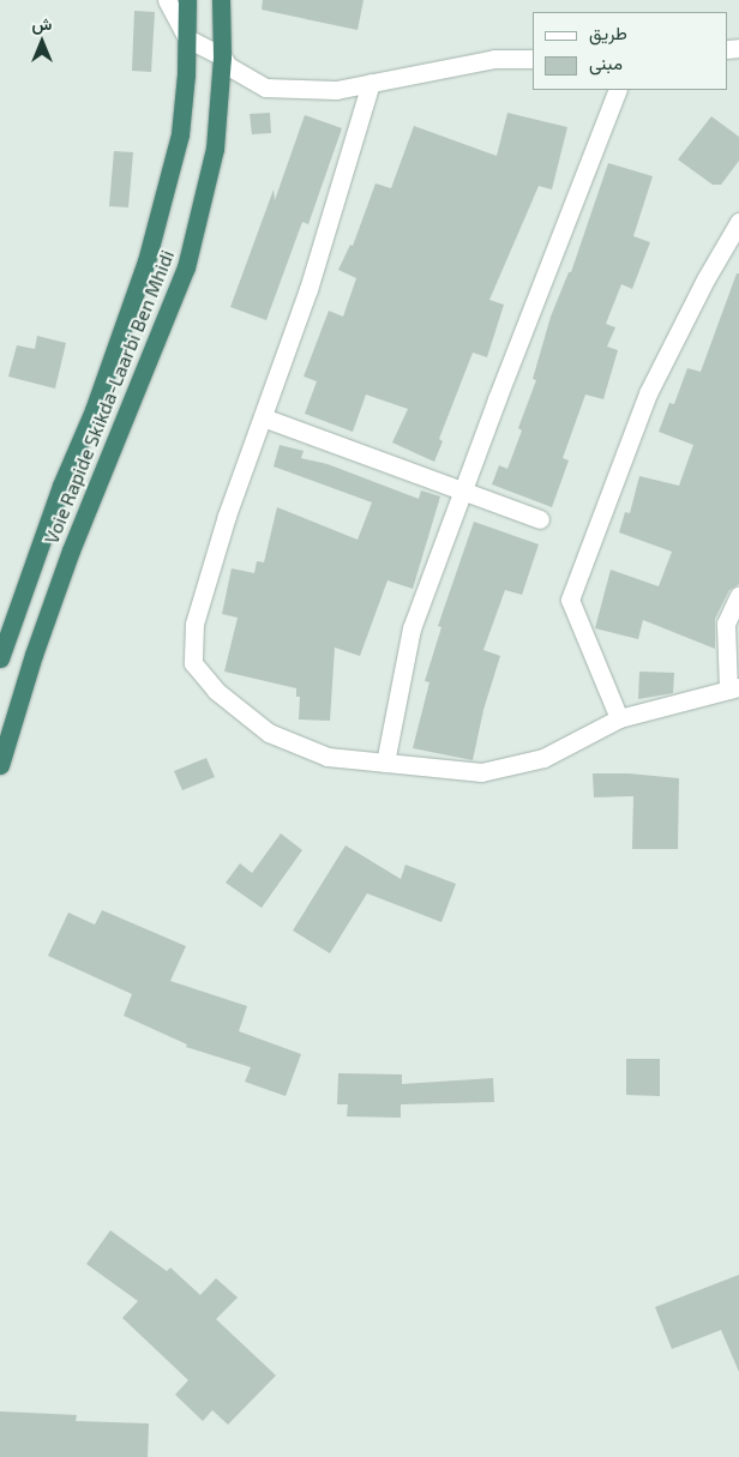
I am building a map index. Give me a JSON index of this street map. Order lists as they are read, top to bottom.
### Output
{
  "streets": {
    "highway": ["Voie Rapide Skikda-Laarbi Ben Mhidi"]
  },
  "legend": ["طريق", "مبنى"],
  "north": "top"
}
